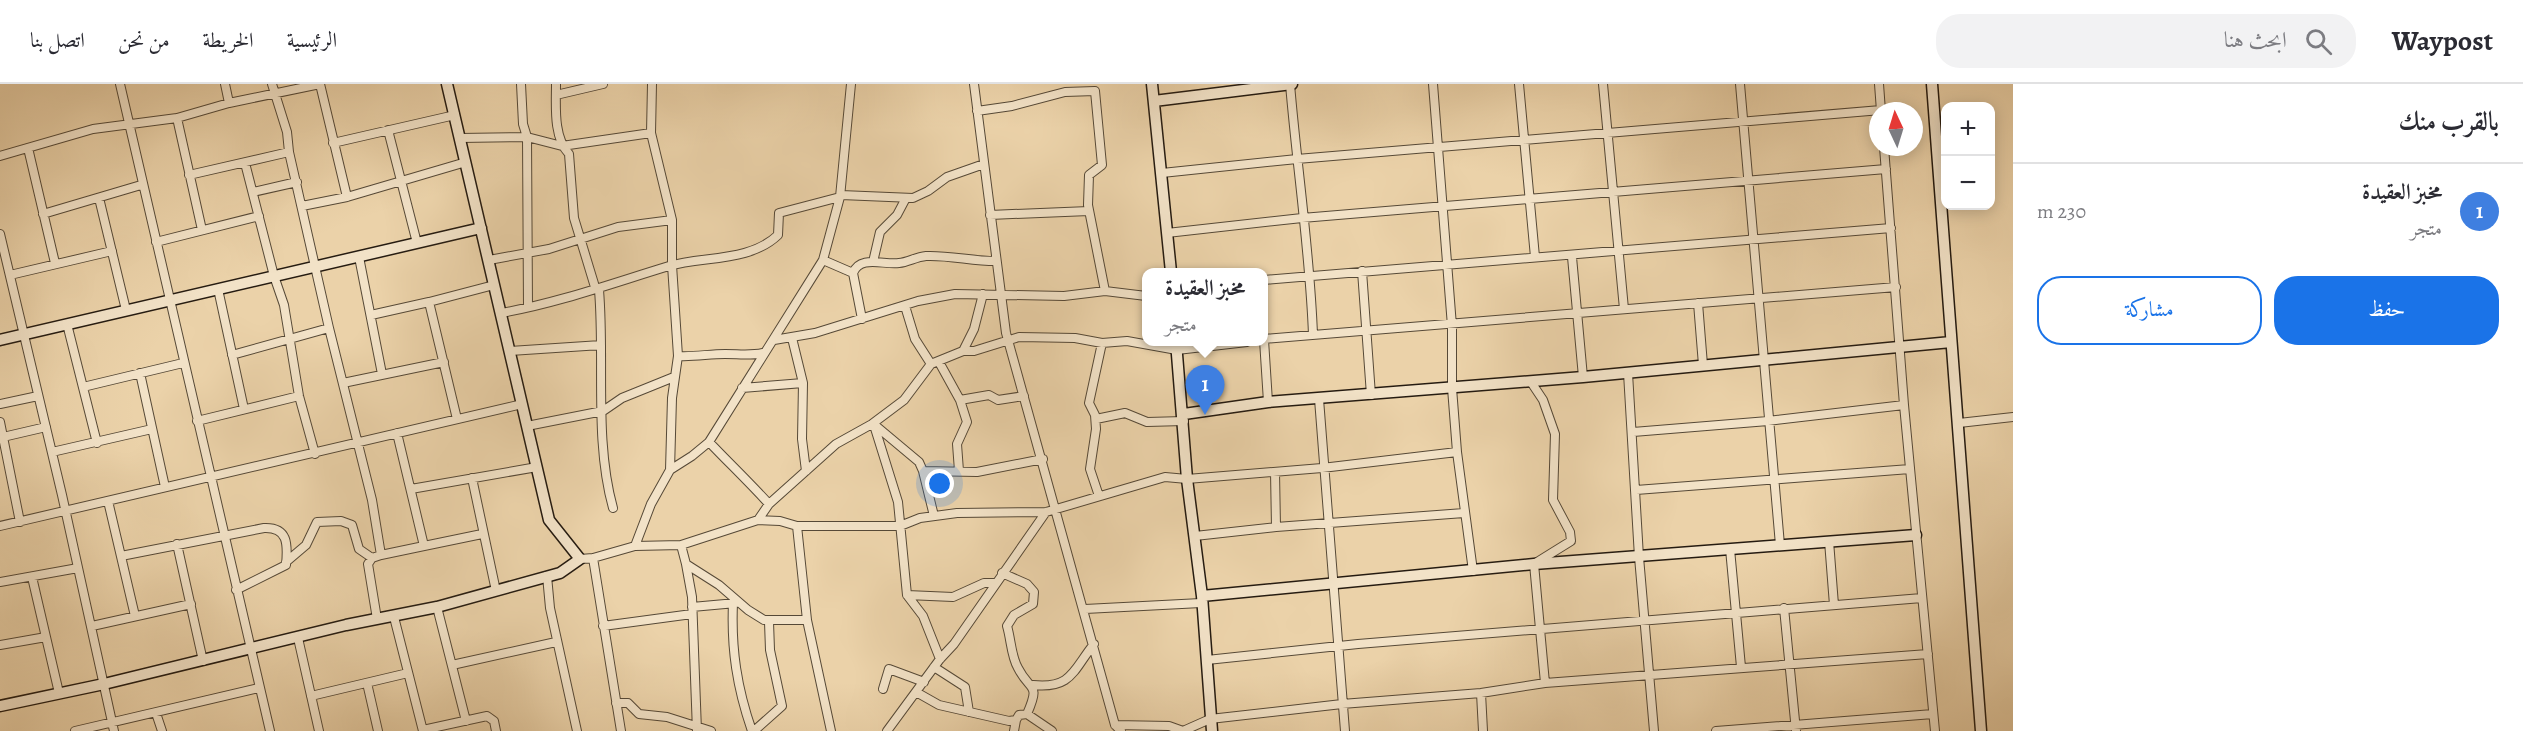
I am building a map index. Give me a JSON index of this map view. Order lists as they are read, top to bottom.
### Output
{
  "north": "top",
  "page": {
    "header": "Waypost",
    "search": "ابحث هنا",
    "nav": [
      "الرئيسية",
      "الخريطة",
      "من نحن",
      "اتصل بنا"
    ],
    "heading": "بالقرب منك",
    "map_buttons": ["+", "−"],
    "list": [
      {
        "mark": "1",
        "name": "مخبز العقيدة",
        "note": "متجر",
        "value": "230 m"
      }
    ],
    "buttons": ["حفظ", "مشاركة"],
    "popup": ["مخبز العقيدة", "متجر"],
    "pins": "1"
  }
}
